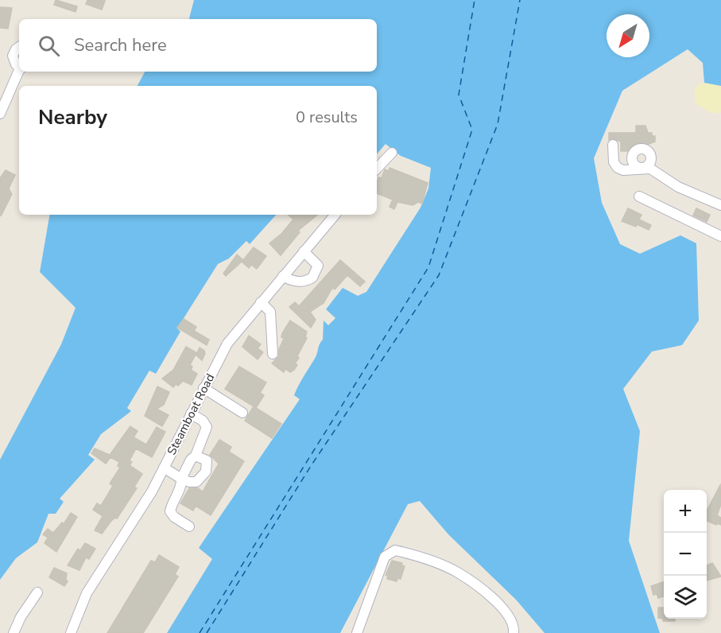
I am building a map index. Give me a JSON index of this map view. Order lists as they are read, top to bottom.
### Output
{
  "streets": {
    "street": ["Steamboat Road"]
  },
  "north": "bottom left",
  "page": {
    "search": "Search here",
    "heading": ["Nearby", "0 results"],
    "map_buttons": ["+", "−"]
  }
}
